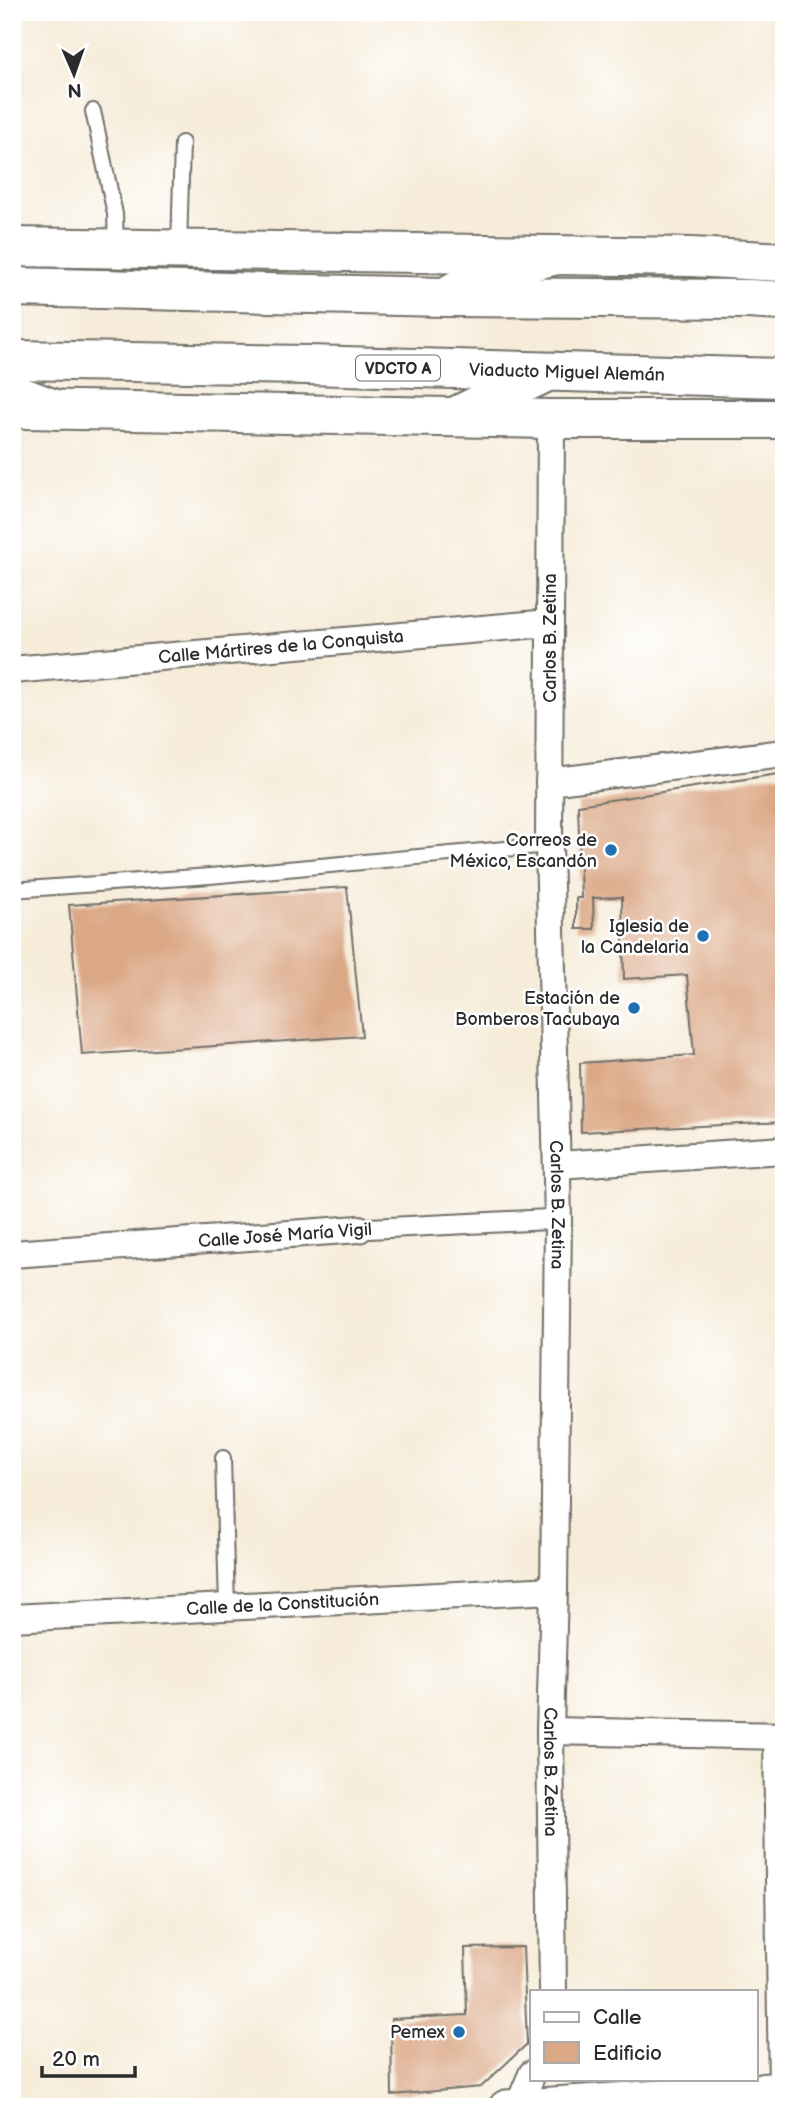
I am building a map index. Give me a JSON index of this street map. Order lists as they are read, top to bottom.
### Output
{
  "streets": {
    "main road": ["VDCTO A", "Viaducto Miguel Alemán"],
    "street": [
      "Carlos B. Zetina",
      "Calle Mártires de la Conquista",
      "Calle José María Vigil",
      "Calle de la Constitución"
    ]
  },
  "crossings": [
    ["Carlos B. Zetina", "Calle Mártires de la Conquista"],
    ["Carlos B. Zetina", "Calle José María Vigil"],
    ["Carlos B. Zetina", "Calle de la Constitución"]
  ],
  "places": [
    "Correos de México, Escandón",
    "Iglesia de la Candelaria",
    "Estación de Bomberos Tacubaya",
    "Pemex"
  ],
  "legend": ["Calle", "Edificio"],
  "scale_bar": "20 m",
  "north": "bottom"
}
